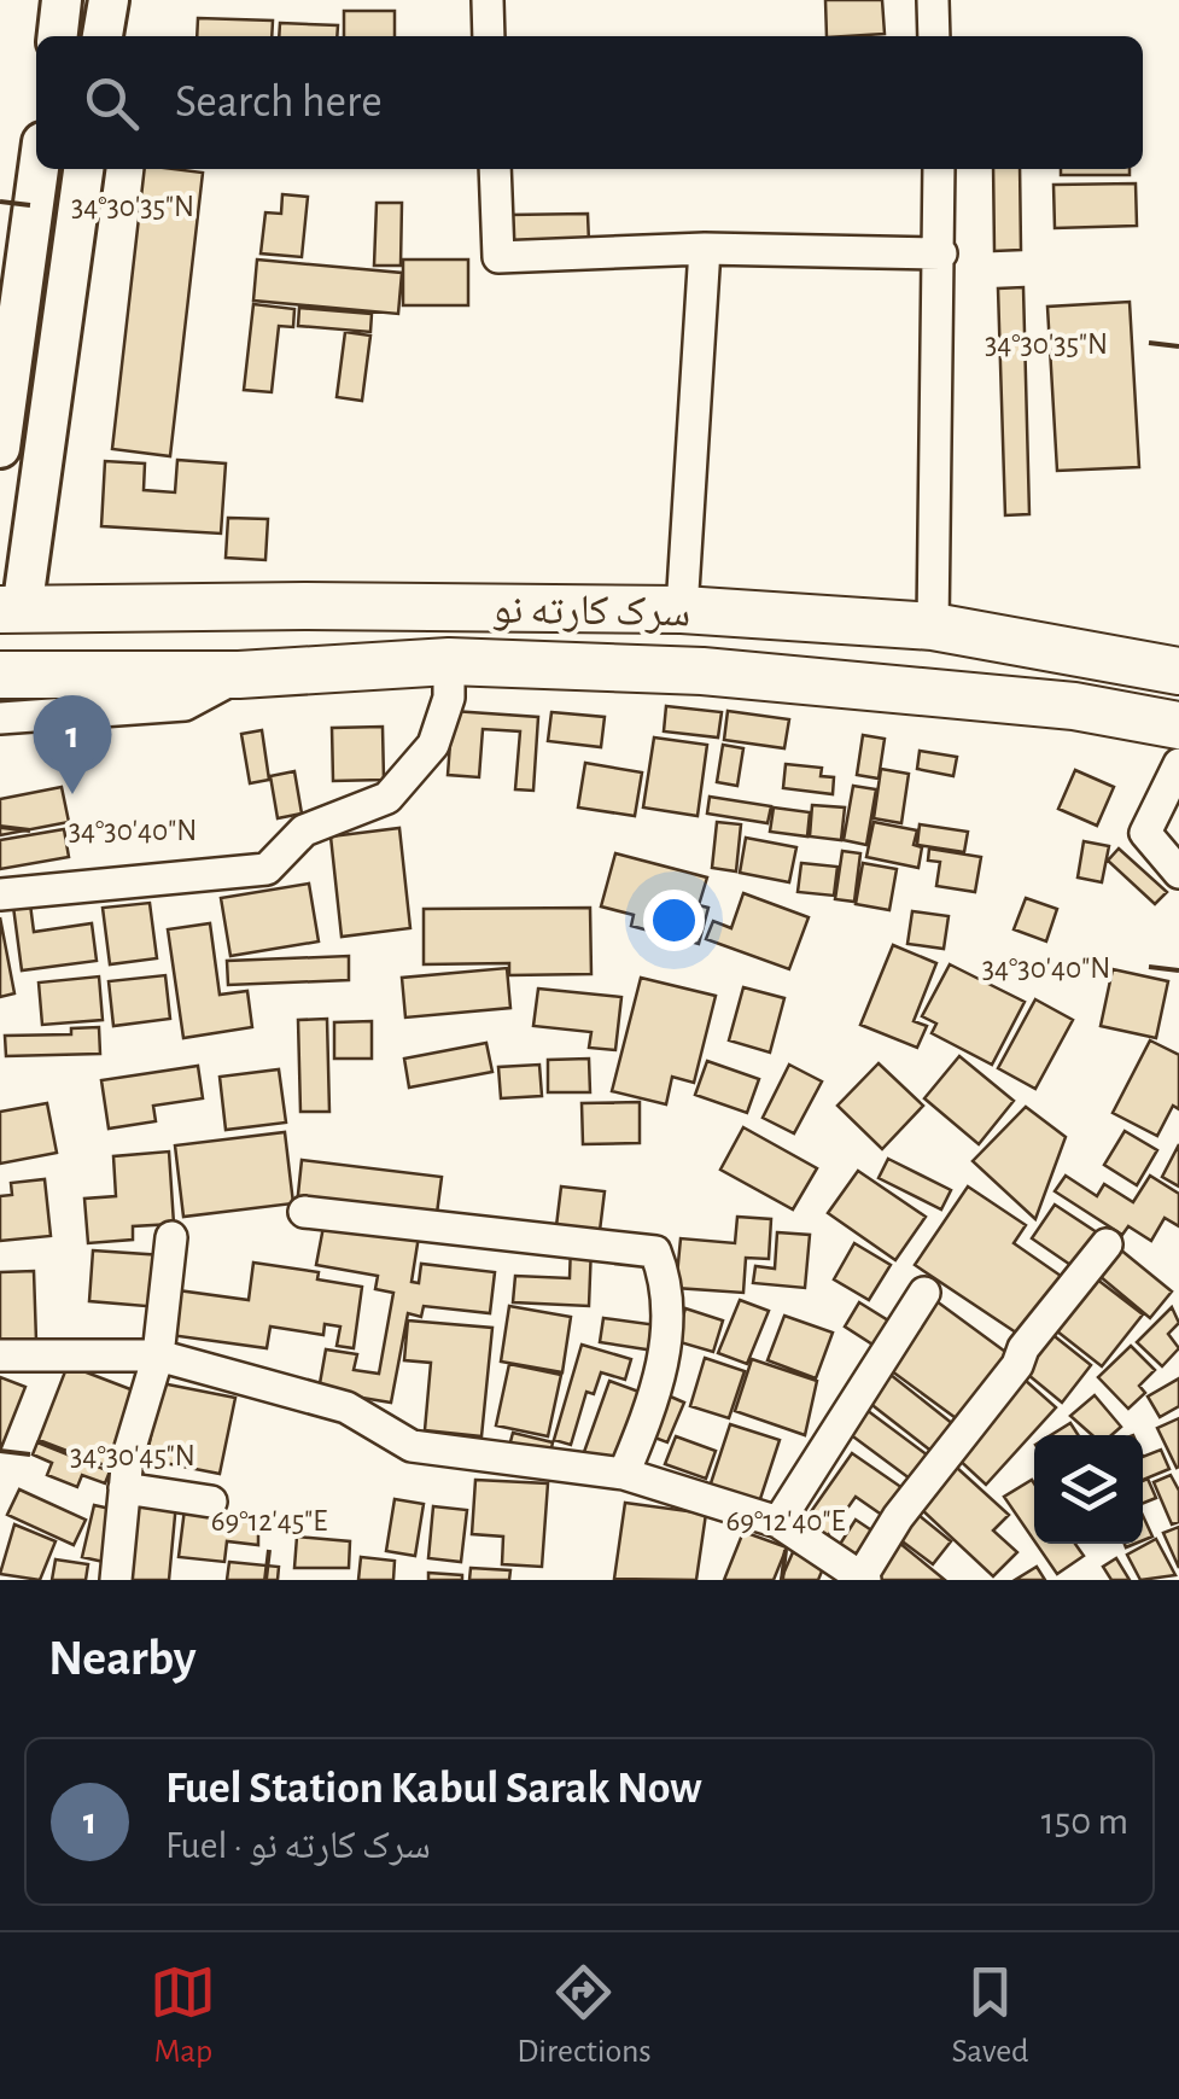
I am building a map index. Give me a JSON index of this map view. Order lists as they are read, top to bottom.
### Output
{
  "streets": {
    "highway": ["سرک کارته نو"]
  },
  "page": {
    "search": "Search here",
    "pins": "1",
    "heading": "Nearby",
    "list": [
      {
        "mark": "1",
        "name": "Fuel Station Kabul Sarak Now",
        "note": "Fuel · سرک کارته نو",
        "value": "150 m"
      }
    ],
    "nav": ["Map", "Directions", "Saved"]
  },
  "coordinates": [
    "34°30'35\"N",
    "34°30'40\"N",
    "34°30'45\"N",
    "69°12'45\"E",
    "69°12'40\"E"
  ]
}
